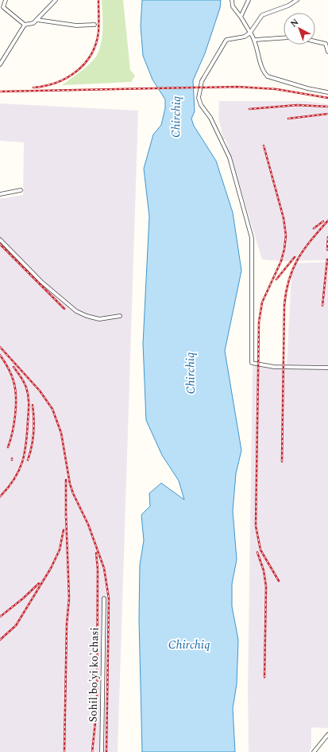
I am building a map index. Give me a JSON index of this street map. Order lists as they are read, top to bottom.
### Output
{
  "streets": {
    "street": ["Sohil bo'yi ko'chasi"]
  },
  "water": ["Chirchiq"],
  "north": "top left"
}
